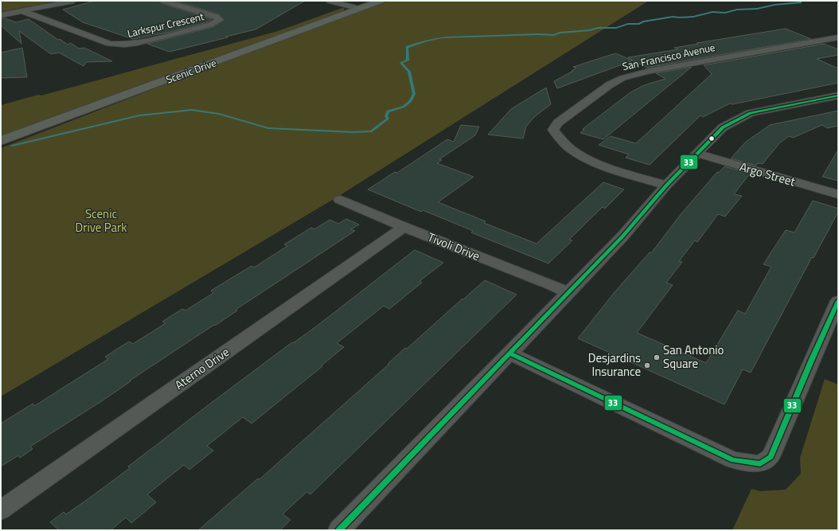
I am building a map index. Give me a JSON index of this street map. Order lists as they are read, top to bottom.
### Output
{
  "streets": {
    "street": [
      "Larkspur Crescent",
      "San Francisco Avenue",
      "Scenic Drive",
      "Argo Street",
      "Tivoli Drive",
      "Aterno Drive"
    ]
  },
  "crossings": [
    ["Tivoli Drive", "Aterno Drive"]
  ],
  "parks": ["Scenic Drive Park"],
  "places": ["San Antonio Square", "Desjardins Insurance"],
  "lines": ["transit line 33"]
}
